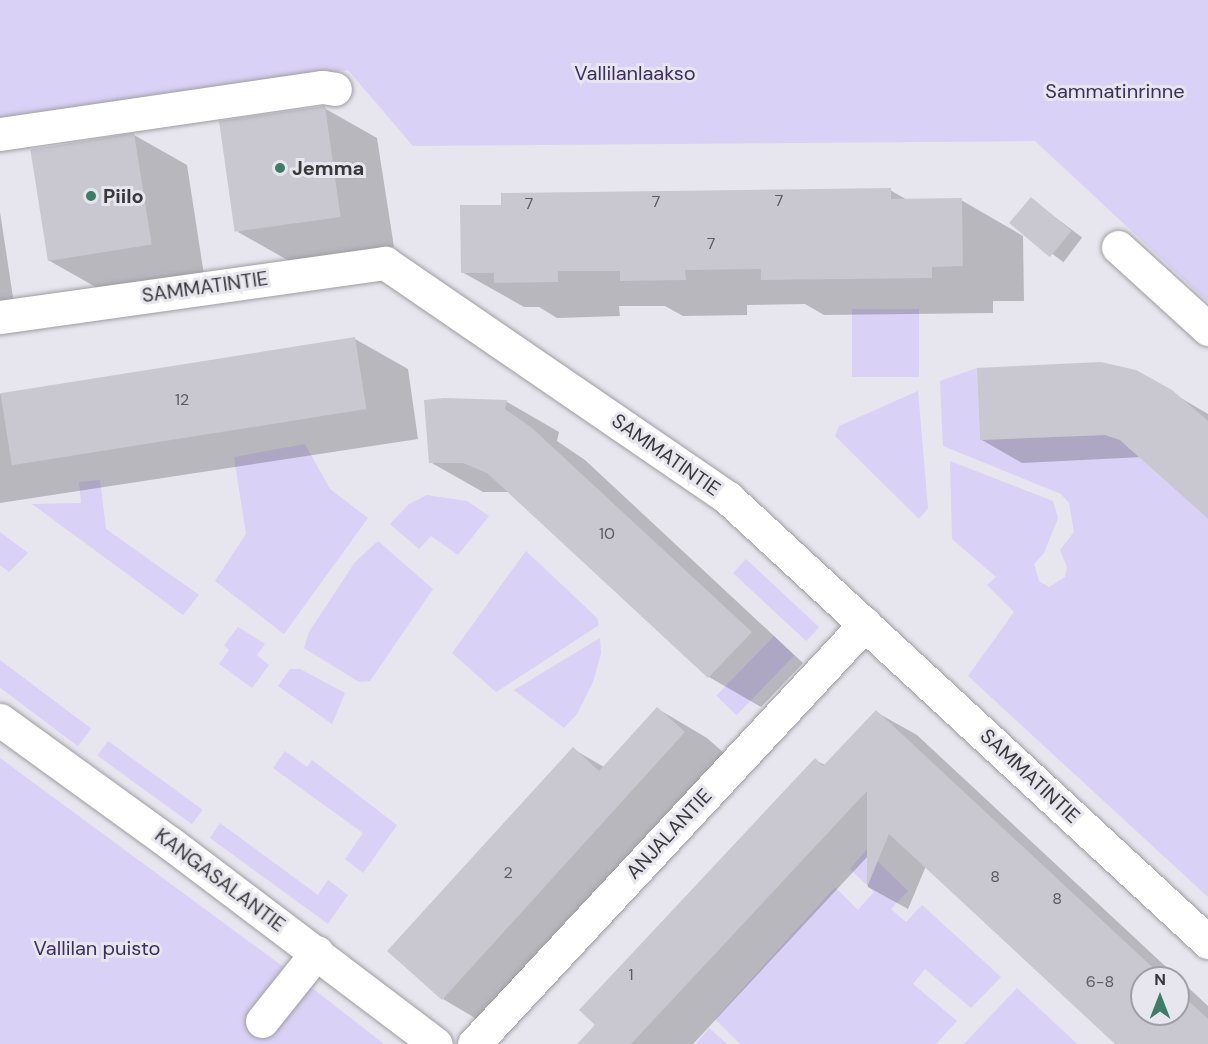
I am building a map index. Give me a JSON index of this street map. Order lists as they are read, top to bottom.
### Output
{
  "streets": {
    "street": ["SAMMATINTIE", "ANJALANTIE", "KANGASALANTIE"]
  },
  "crossings": [
    ["SAMMATINTIE", "ANJALANTIE"]
  ],
  "parks": ["Vallilanlaakso", "Sammatinrinne", "Vallilan puisto"],
  "places": ["Jemma", "Piilo"],
  "house_numbers": [
    "7",
    "7",
    "7",
    "7",
    "12",
    "10",
    "2",
    "8",
    "8",
    "1",
    "6-8"
  ],
  "north": "top"
}
